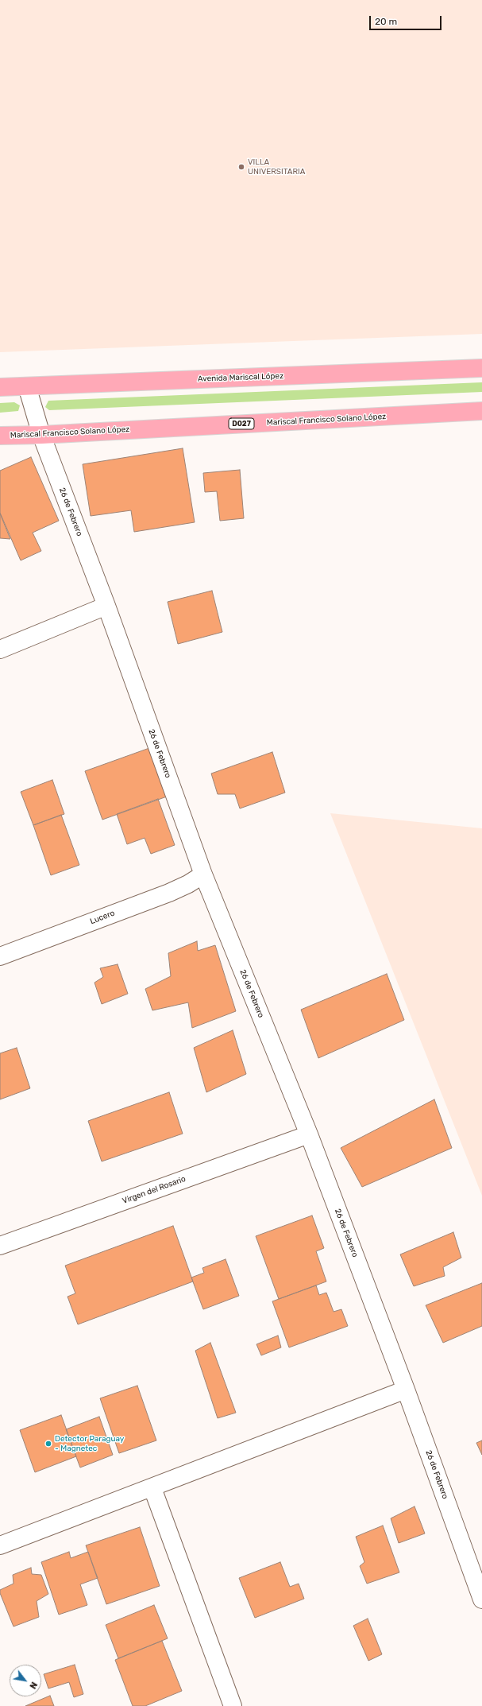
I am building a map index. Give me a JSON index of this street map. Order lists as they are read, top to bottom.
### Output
{
  "streets": {
    "highway": ["Avenida Mariscal López", "Mariscal Francisco Solano López", "D027"],
    "street": ["26 de Febrero", "Lucero", "Virgen del Rosario"]
  },
  "crossings": [
    ["Avenida Mariscal López", "26 de Febrero"],
    ["Mariscal Francisco Solano López", "26 de Febrero"],
    ["26 de Febrero", "Lucero"],
    ["26 de Febrero", "Virgen del Rosario"]
  ],
  "places": ["VILLA UNIVERSITARIA", "Detector Paraguay - Magnetec"],
  "scale_bar": "20 m",
  "north": "bottom right"
}
